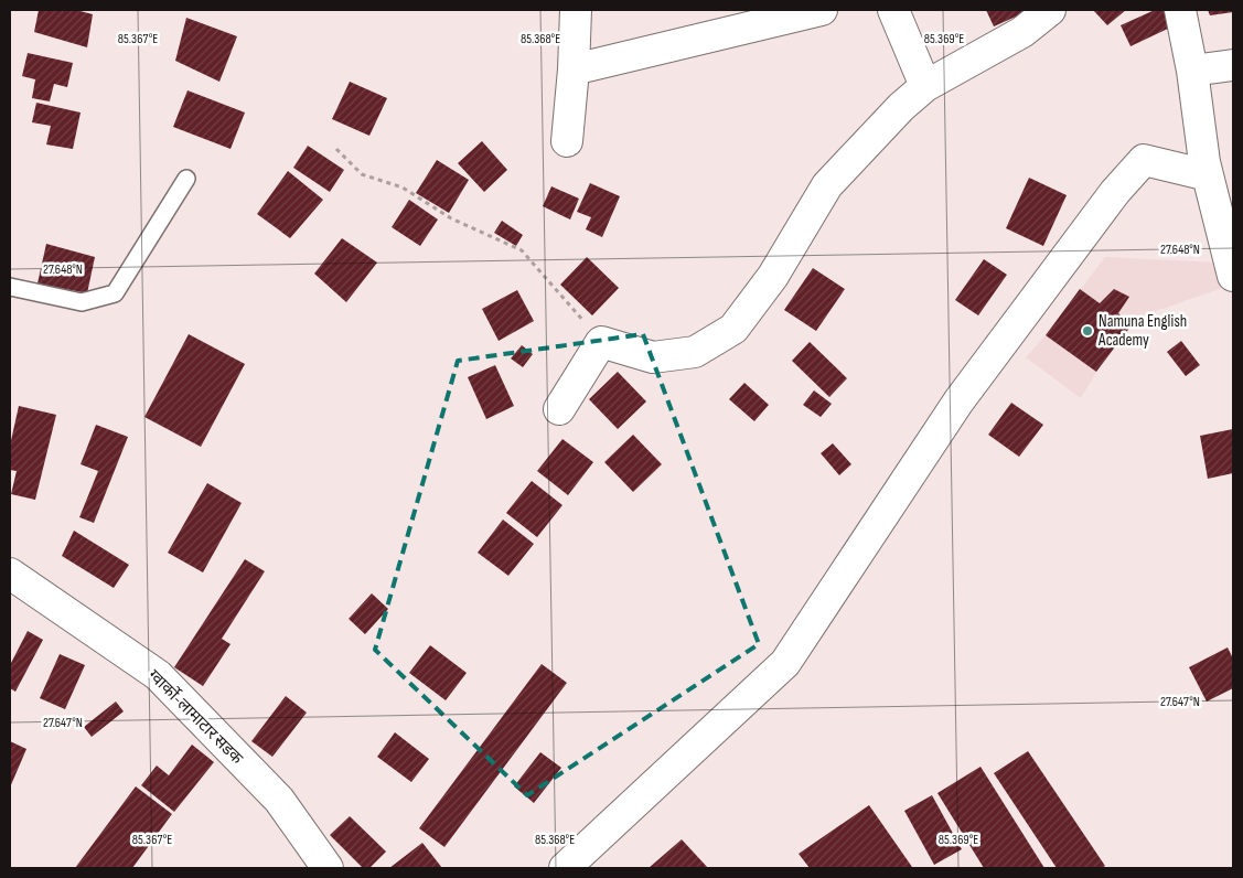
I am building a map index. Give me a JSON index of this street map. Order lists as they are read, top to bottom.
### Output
{
  "streets": {
    "street": ["ग्वार्को-लामाटार सडक"]
  },
  "places": ["Namuna English Academy"],
  "coordinates": [
    "85.367°E",
    "85.368°E",
    "85.369°E",
    "27.648°N",
    "27.647°N"
  ]
}
